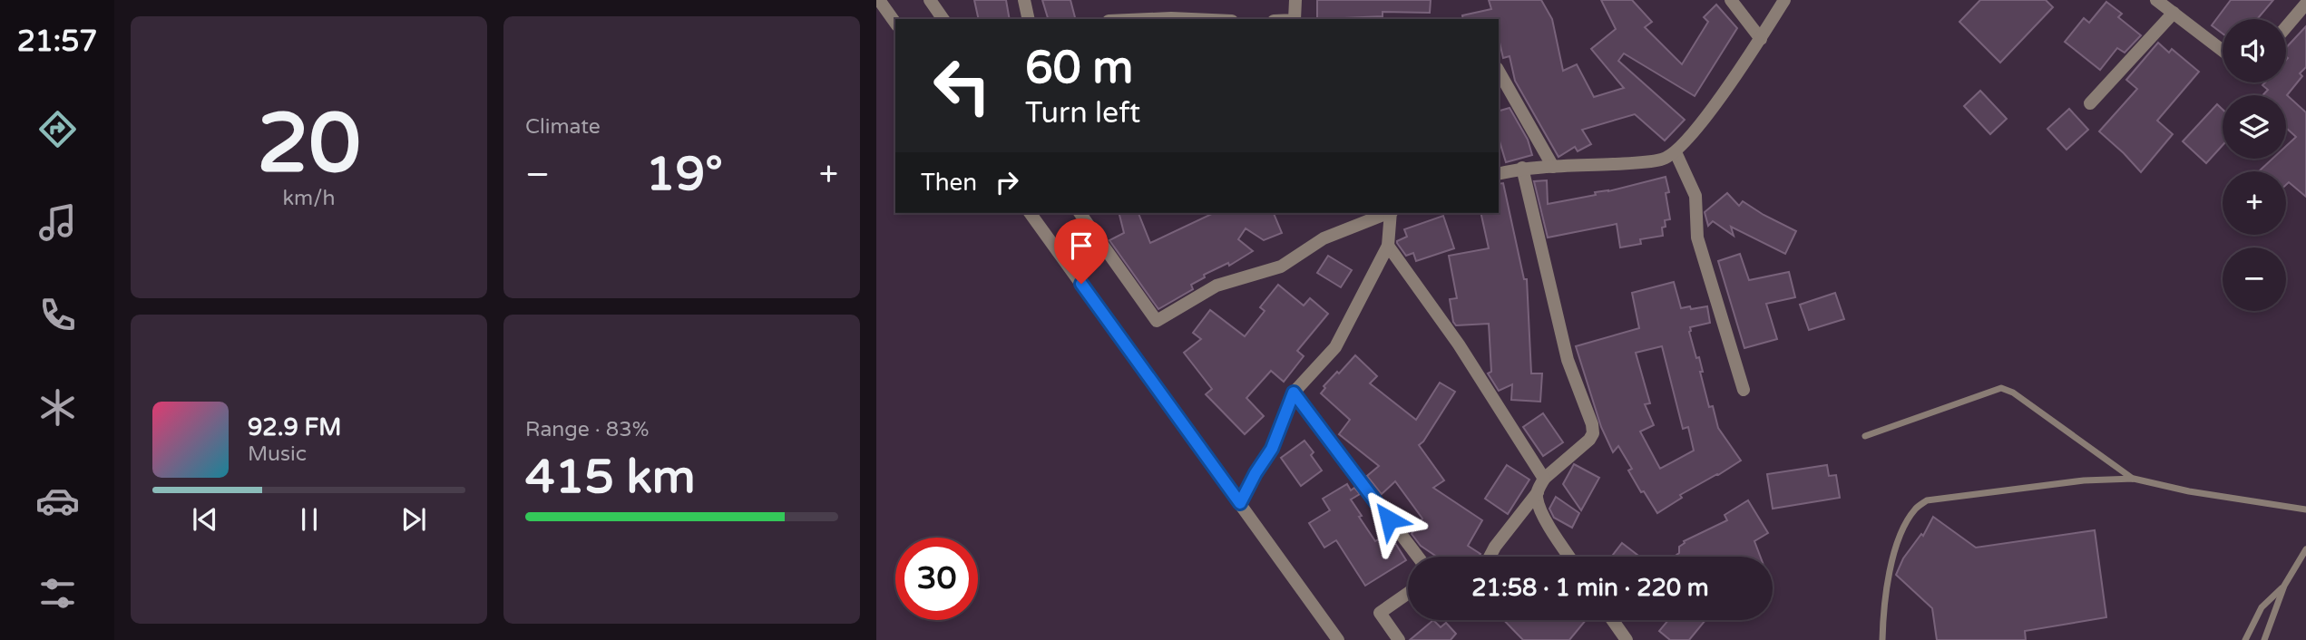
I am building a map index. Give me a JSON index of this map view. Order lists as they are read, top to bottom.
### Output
{
  "page": {
    "tabs": "21:57",
    "tile": [
      ["20", "km/h"],
      "Climate",
      ["Range · 83%", "415 km"]
    ],
    "map_buttons": ["+", "−"],
    "turn": ["60 m", "Turn left"],
    "heat": ["−", "19°", "+"],
    "then": "Then",
    "song": ["92.9 FM", "Music"],
    "limit": "30",
    "trip": "21:58 · 1 min · 220 m"
  }
}
